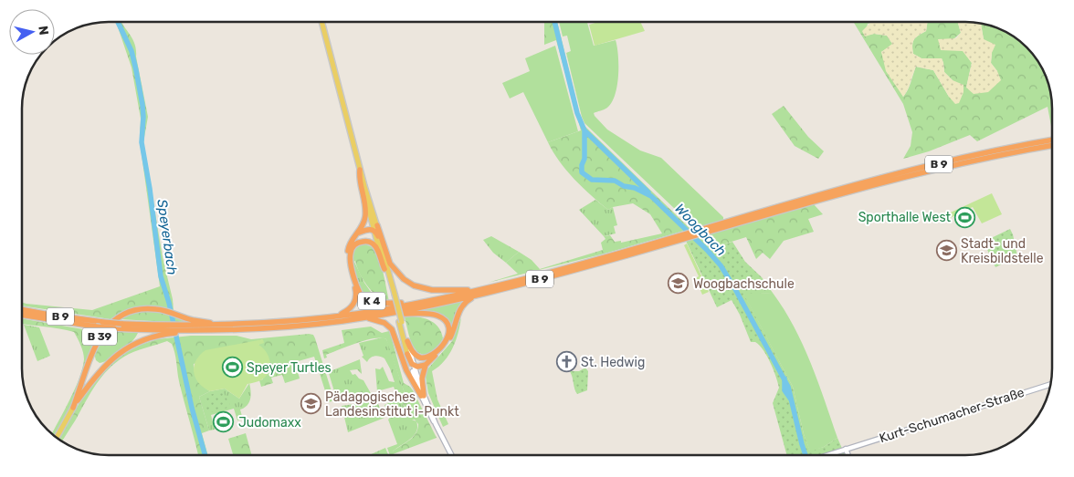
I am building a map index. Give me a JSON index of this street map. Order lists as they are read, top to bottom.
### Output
{
  "streets": {
    "highway": ["B 9", "K 4", "B 39"],
    "main road": ["Kurt-Schumacher-Straße"]
  },
  "crossings": [
    ["B 9", "K 4"],
    ["B 9", "B 39"]
  ],
  "water": ["Woogbach", "Speyerbach"],
  "places": {
    "sports": ["Sporthalle West", "Speyer Turtles", "Judomaxx"],
    "school or university": ["Stadt- und Kreisbildstelle", "Woogbachschule", "Pädagogisches Landesinstitut i-Punkt"],
    "church": ["St. Hedwig"]
  },
  "north": "right"
}
